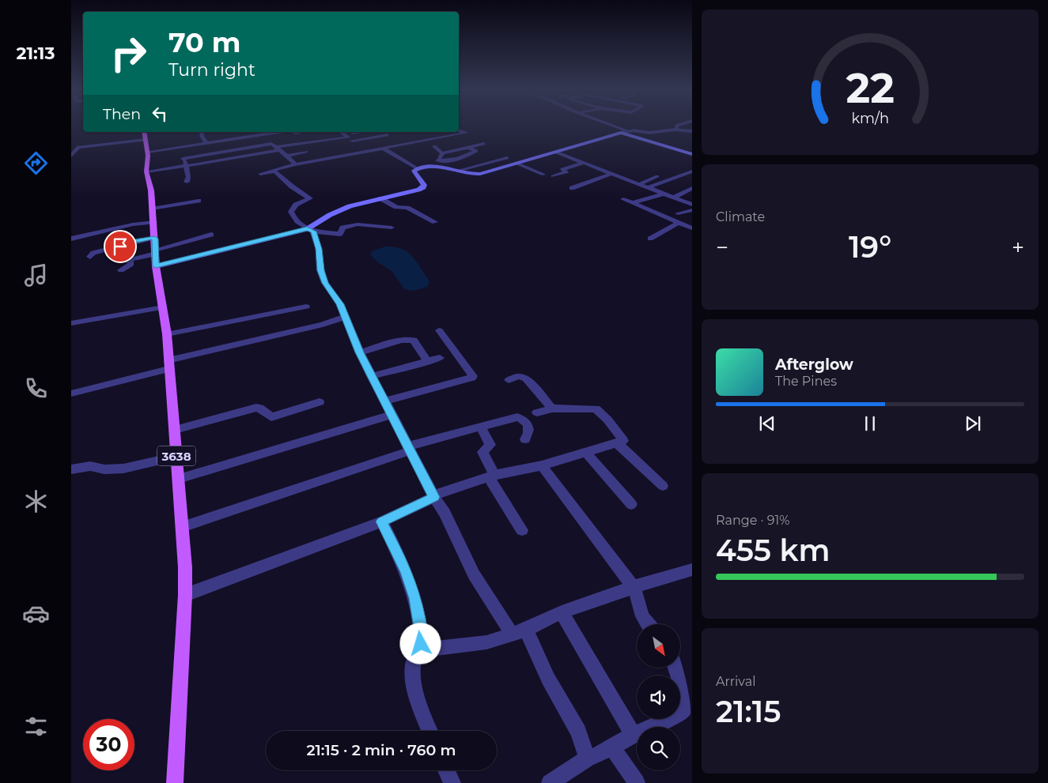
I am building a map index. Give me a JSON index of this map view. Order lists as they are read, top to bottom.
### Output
{
  "streets": {
    "main road": ["3638"]
  },
  "north": "bottom right",
  "page": {
    "tabs": "21:13",
    "turn": ["70 m", "Turn right"],
    "then": "Then",
    "tile": [
      "Climate",
      ["Range · 91%", "455 km"],
      ["Arrival", "21:15"]
    ],
    "heat": ["−", "19°", "+"],
    "song": ["Afterglow", "The Pines"],
    "limit": "30",
    "trip": "21:15 · 2 min · 760 m",
    "gauge": ["22", "km/h"]
  }
}
